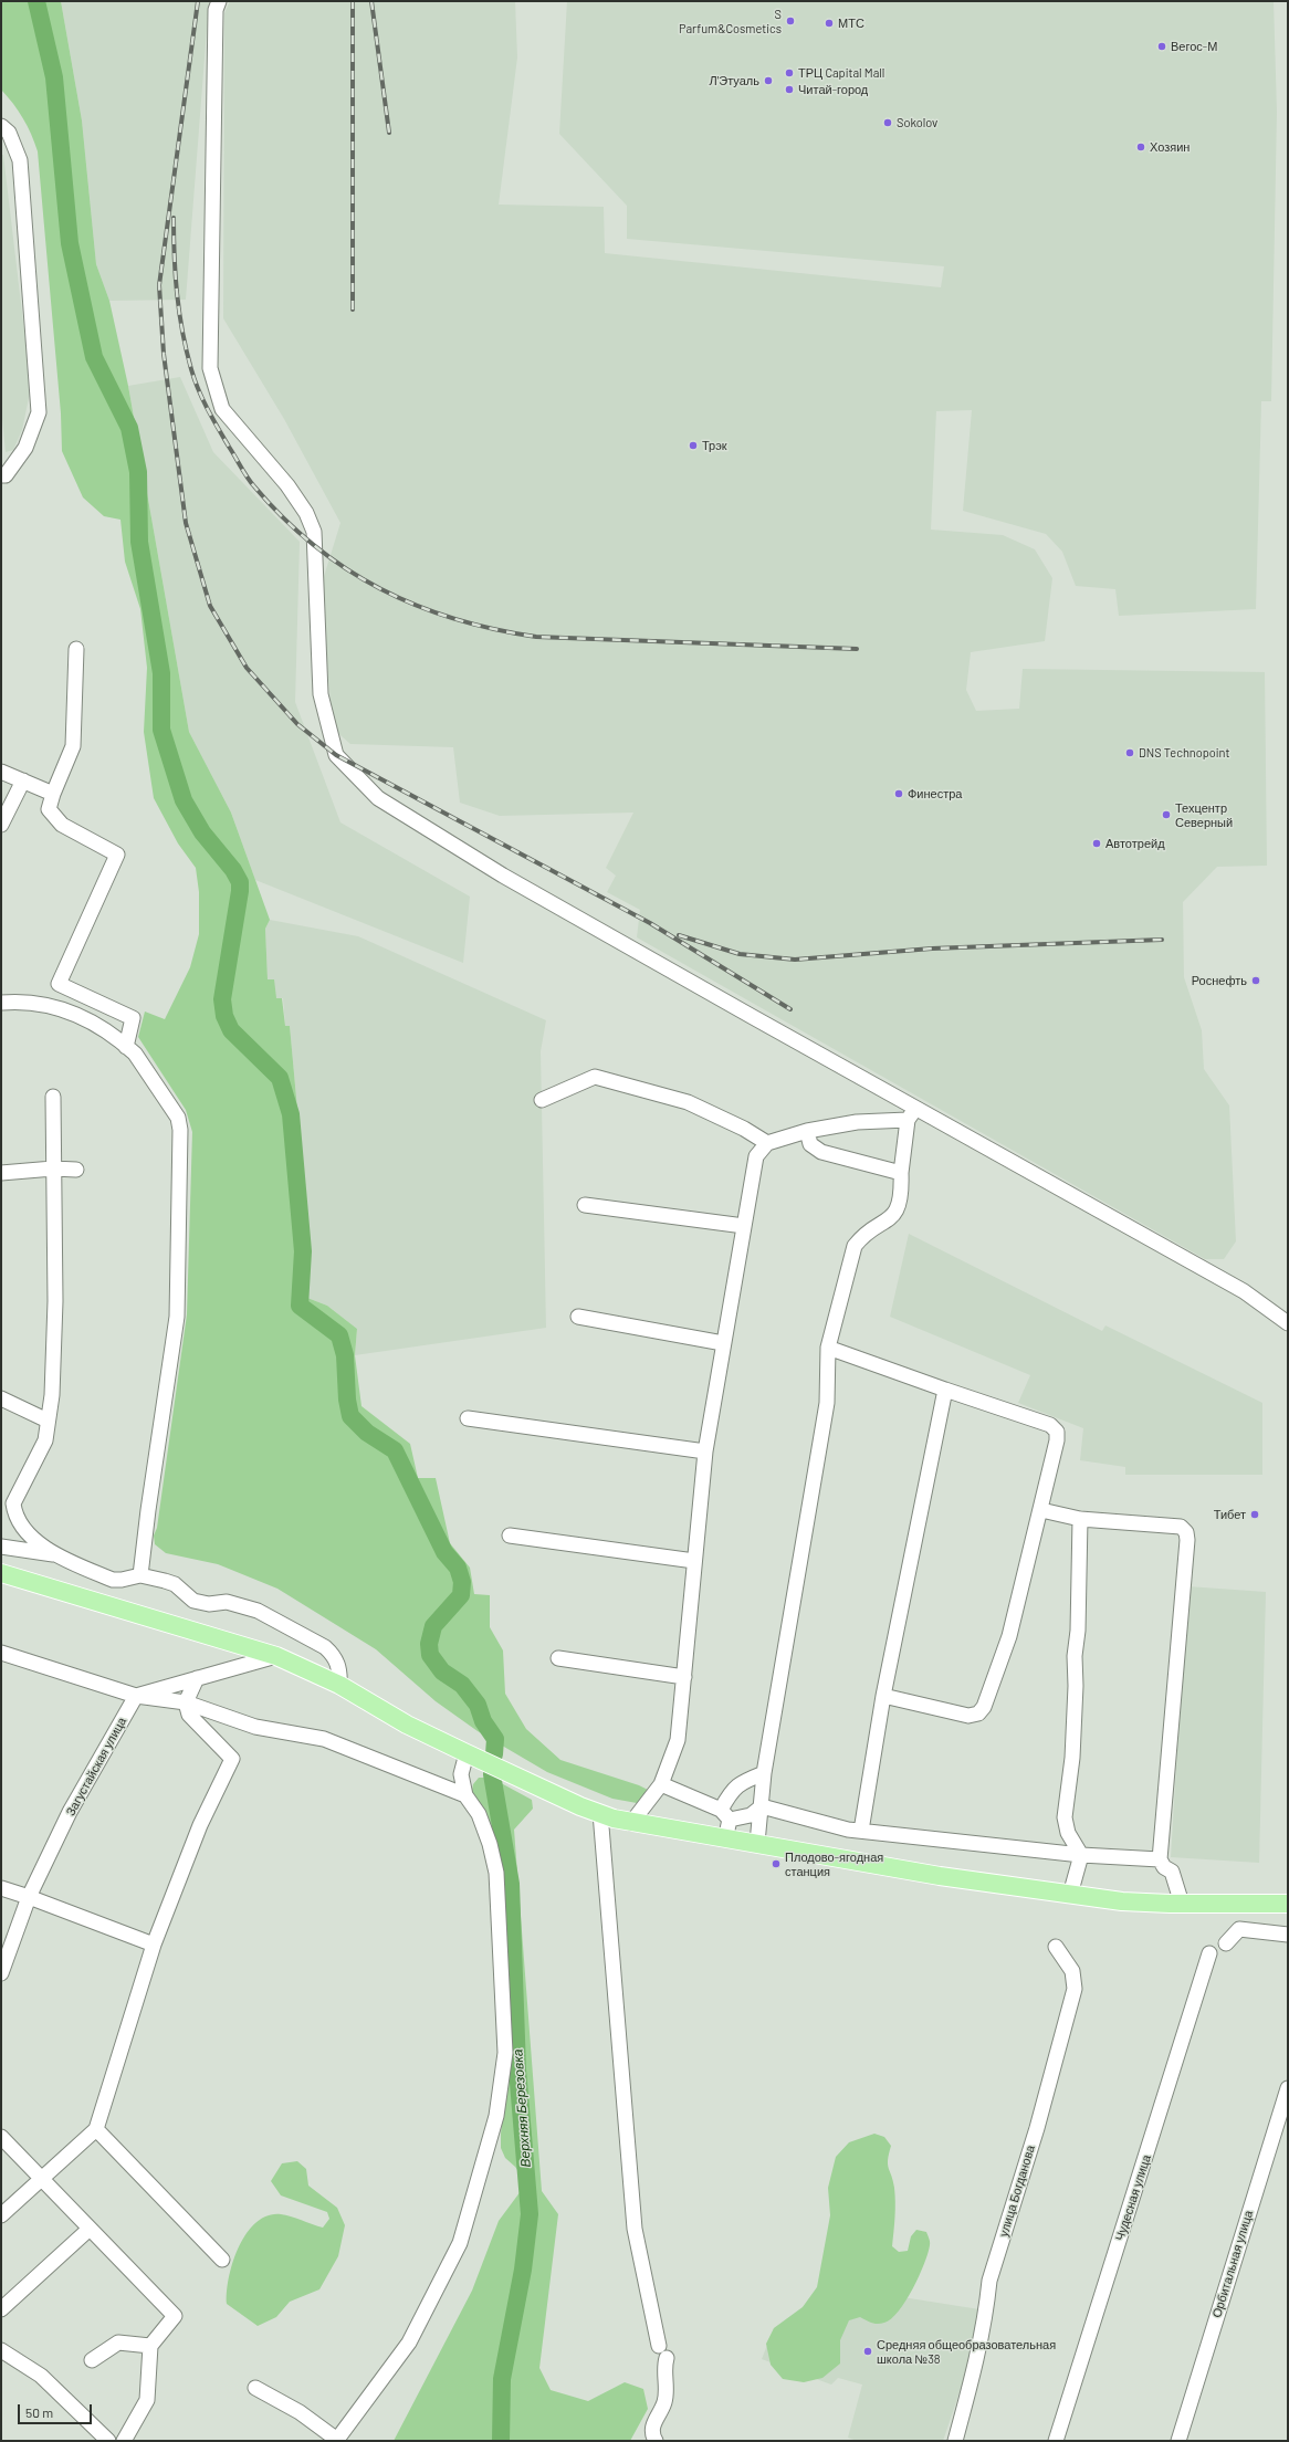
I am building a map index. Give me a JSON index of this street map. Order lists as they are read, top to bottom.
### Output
{
  "streets": {
    "street": [
      "Загустайская улица",
      "улица Богданова",
      "Чудесная улица",
      "Орбитальная улица"
    ]
  },
  "water": ["Верхняя Березовка"],
  "places": [
    "S Parfum&Cosmetics",
    "МТС",
    "Вегос-М",
    "ТРЦ Capital Mall",
    "Л'Этуаль",
    "Читай-город",
    "Sokolov",
    "Хозяин",
    "Трэк",
    "DNS Technopoint",
    "Финестра",
    "Техцентр Северный",
    "Автотрейд",
    "Роснефть",
    "Тибет",
    "Плодово-ягодная станция",
    "Средняя общеобразовательная школа №38"
  ],
  "scale_bar": "50 m"
}
